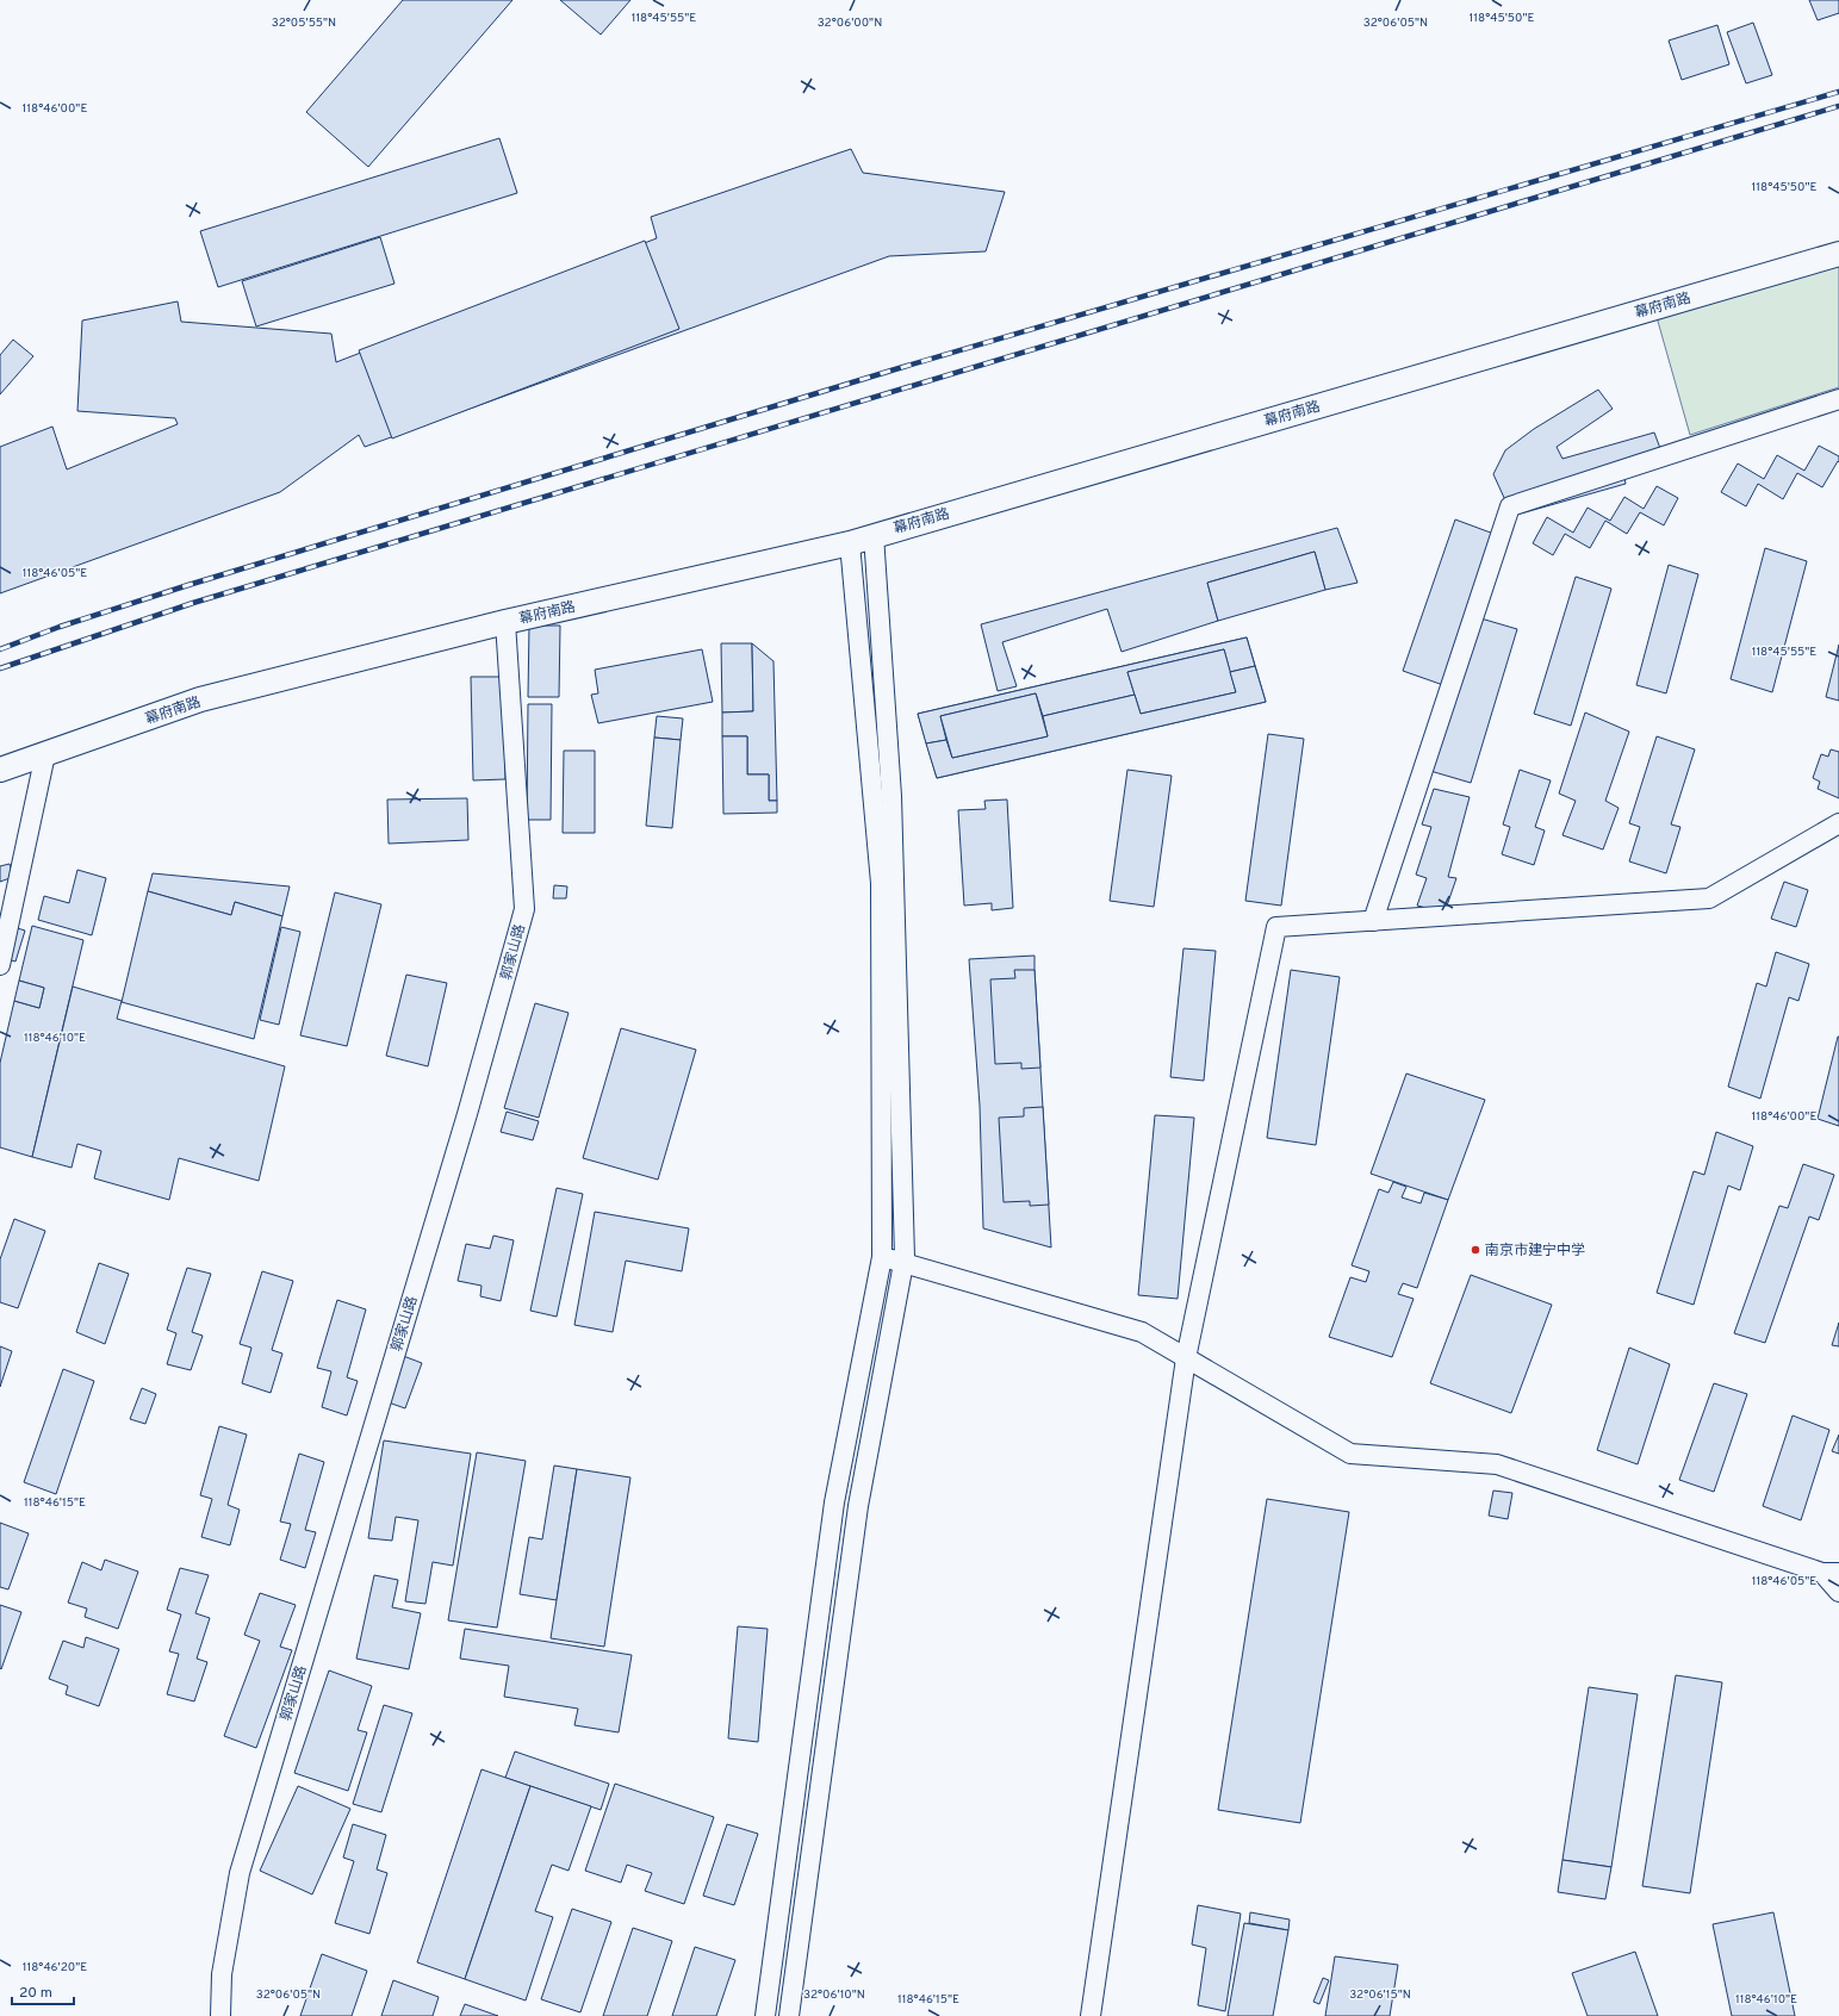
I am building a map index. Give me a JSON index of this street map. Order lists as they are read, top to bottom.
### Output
{
  "streets": {
    "street": ["幕府南路", "郭家山路"]
  },
  "crossings": [
    ["幕府南路", "郭家山路"]
  ],
  "places": ["南京市建宁中学"],
  "scale_bar": "20 m",
  "coordinates": [
    "118°45'55\"E",
    "118°45'50\"E",
    "32°05'55\"N",
    "32°06'00\"N",
    "32°06'05\"N",
    "118°46'00\"E",
    "118°46'05\"E",
    "118°46'10\"E",
    "118°46'15\"E",
    "118°46'20\"E",
    "32°06'10\"N",
    "32°06'15\"N"
  ]
}
